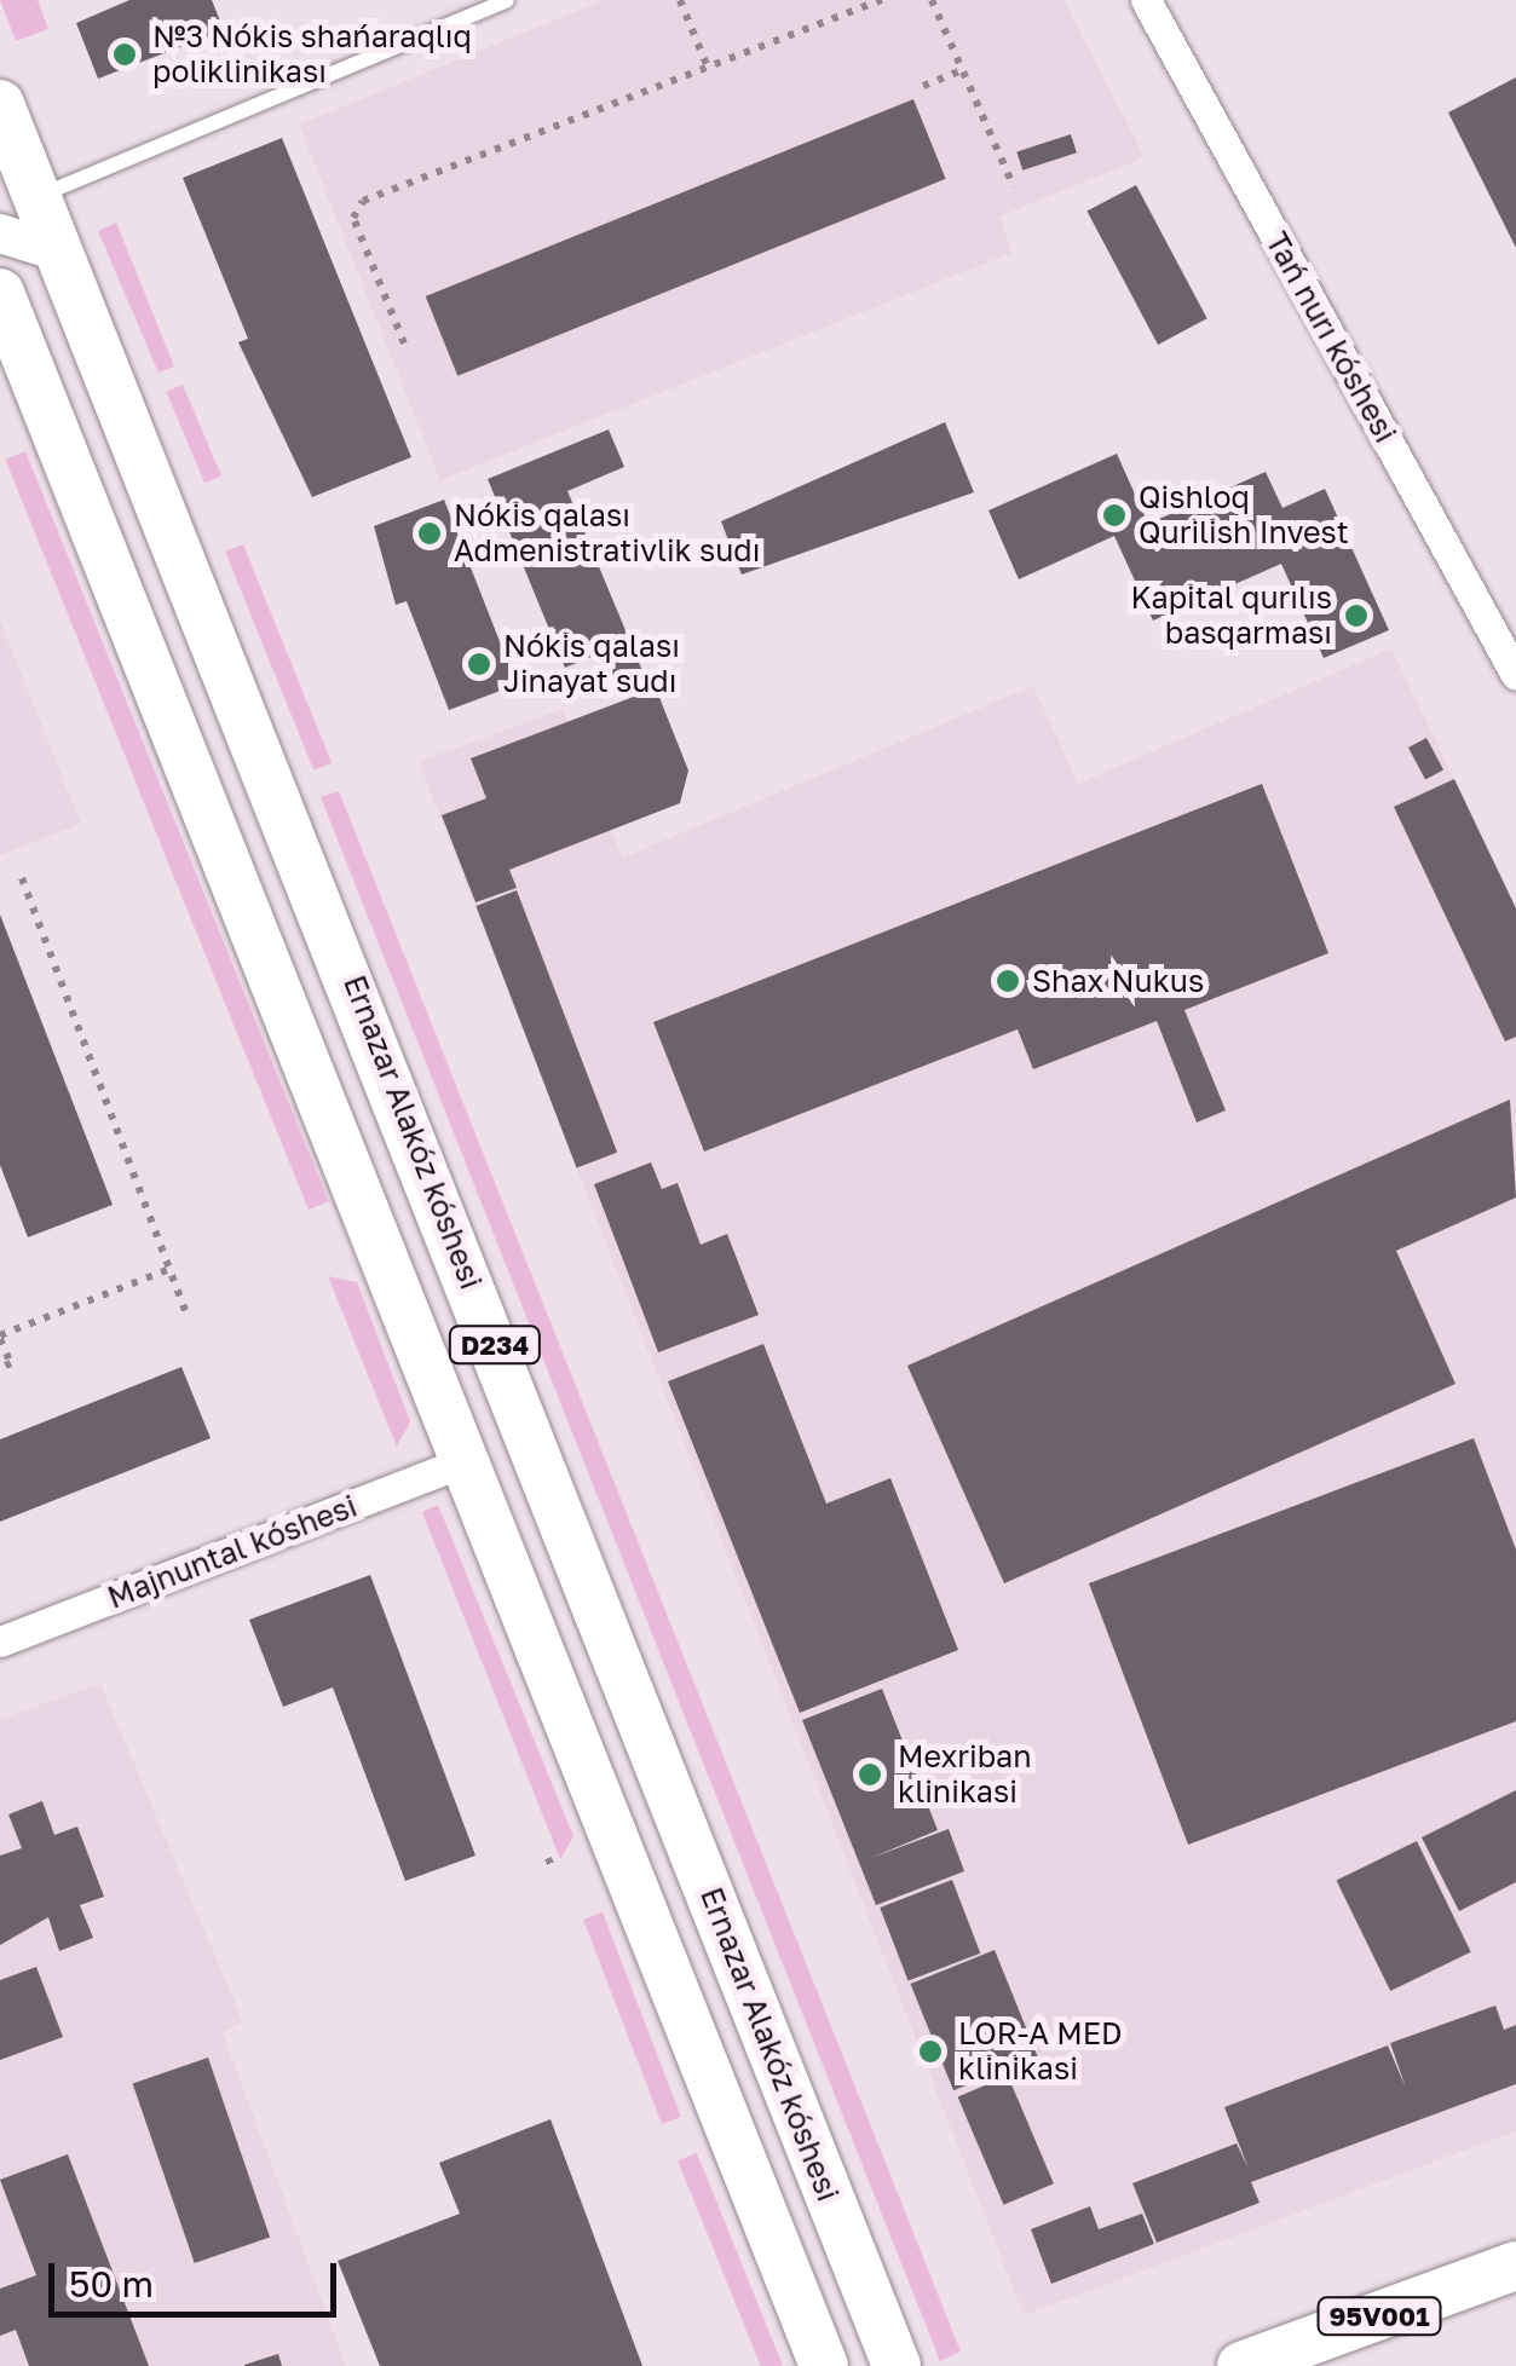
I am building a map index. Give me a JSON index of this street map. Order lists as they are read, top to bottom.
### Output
{
  "streets": {
    "main road": ["Ernazar Alakóz kóshesi", "D234", "95V001"],
    "street": ["Tań nurı kóshesi", "Majnuntal kóshesi"]
  },
  "crossings": [
    ["D234", "Majnuntal kóshesi"]
  ],
  "places": [
    "№3 Nókis shańaraqlıq poliklinikası",
    "Qishloq Qurilish Invest",
    "Nókis qalası Admenistrativlik sudı",
    "Kapital qurılıs basqarması",
    "Nókis qalası Jinayat sudı",
    "Shax Nukus",
    "Mexriban klinikasi",
    "LOR-A MED klinikasi"
  ],
  "scale_bar": "50 m"
}
